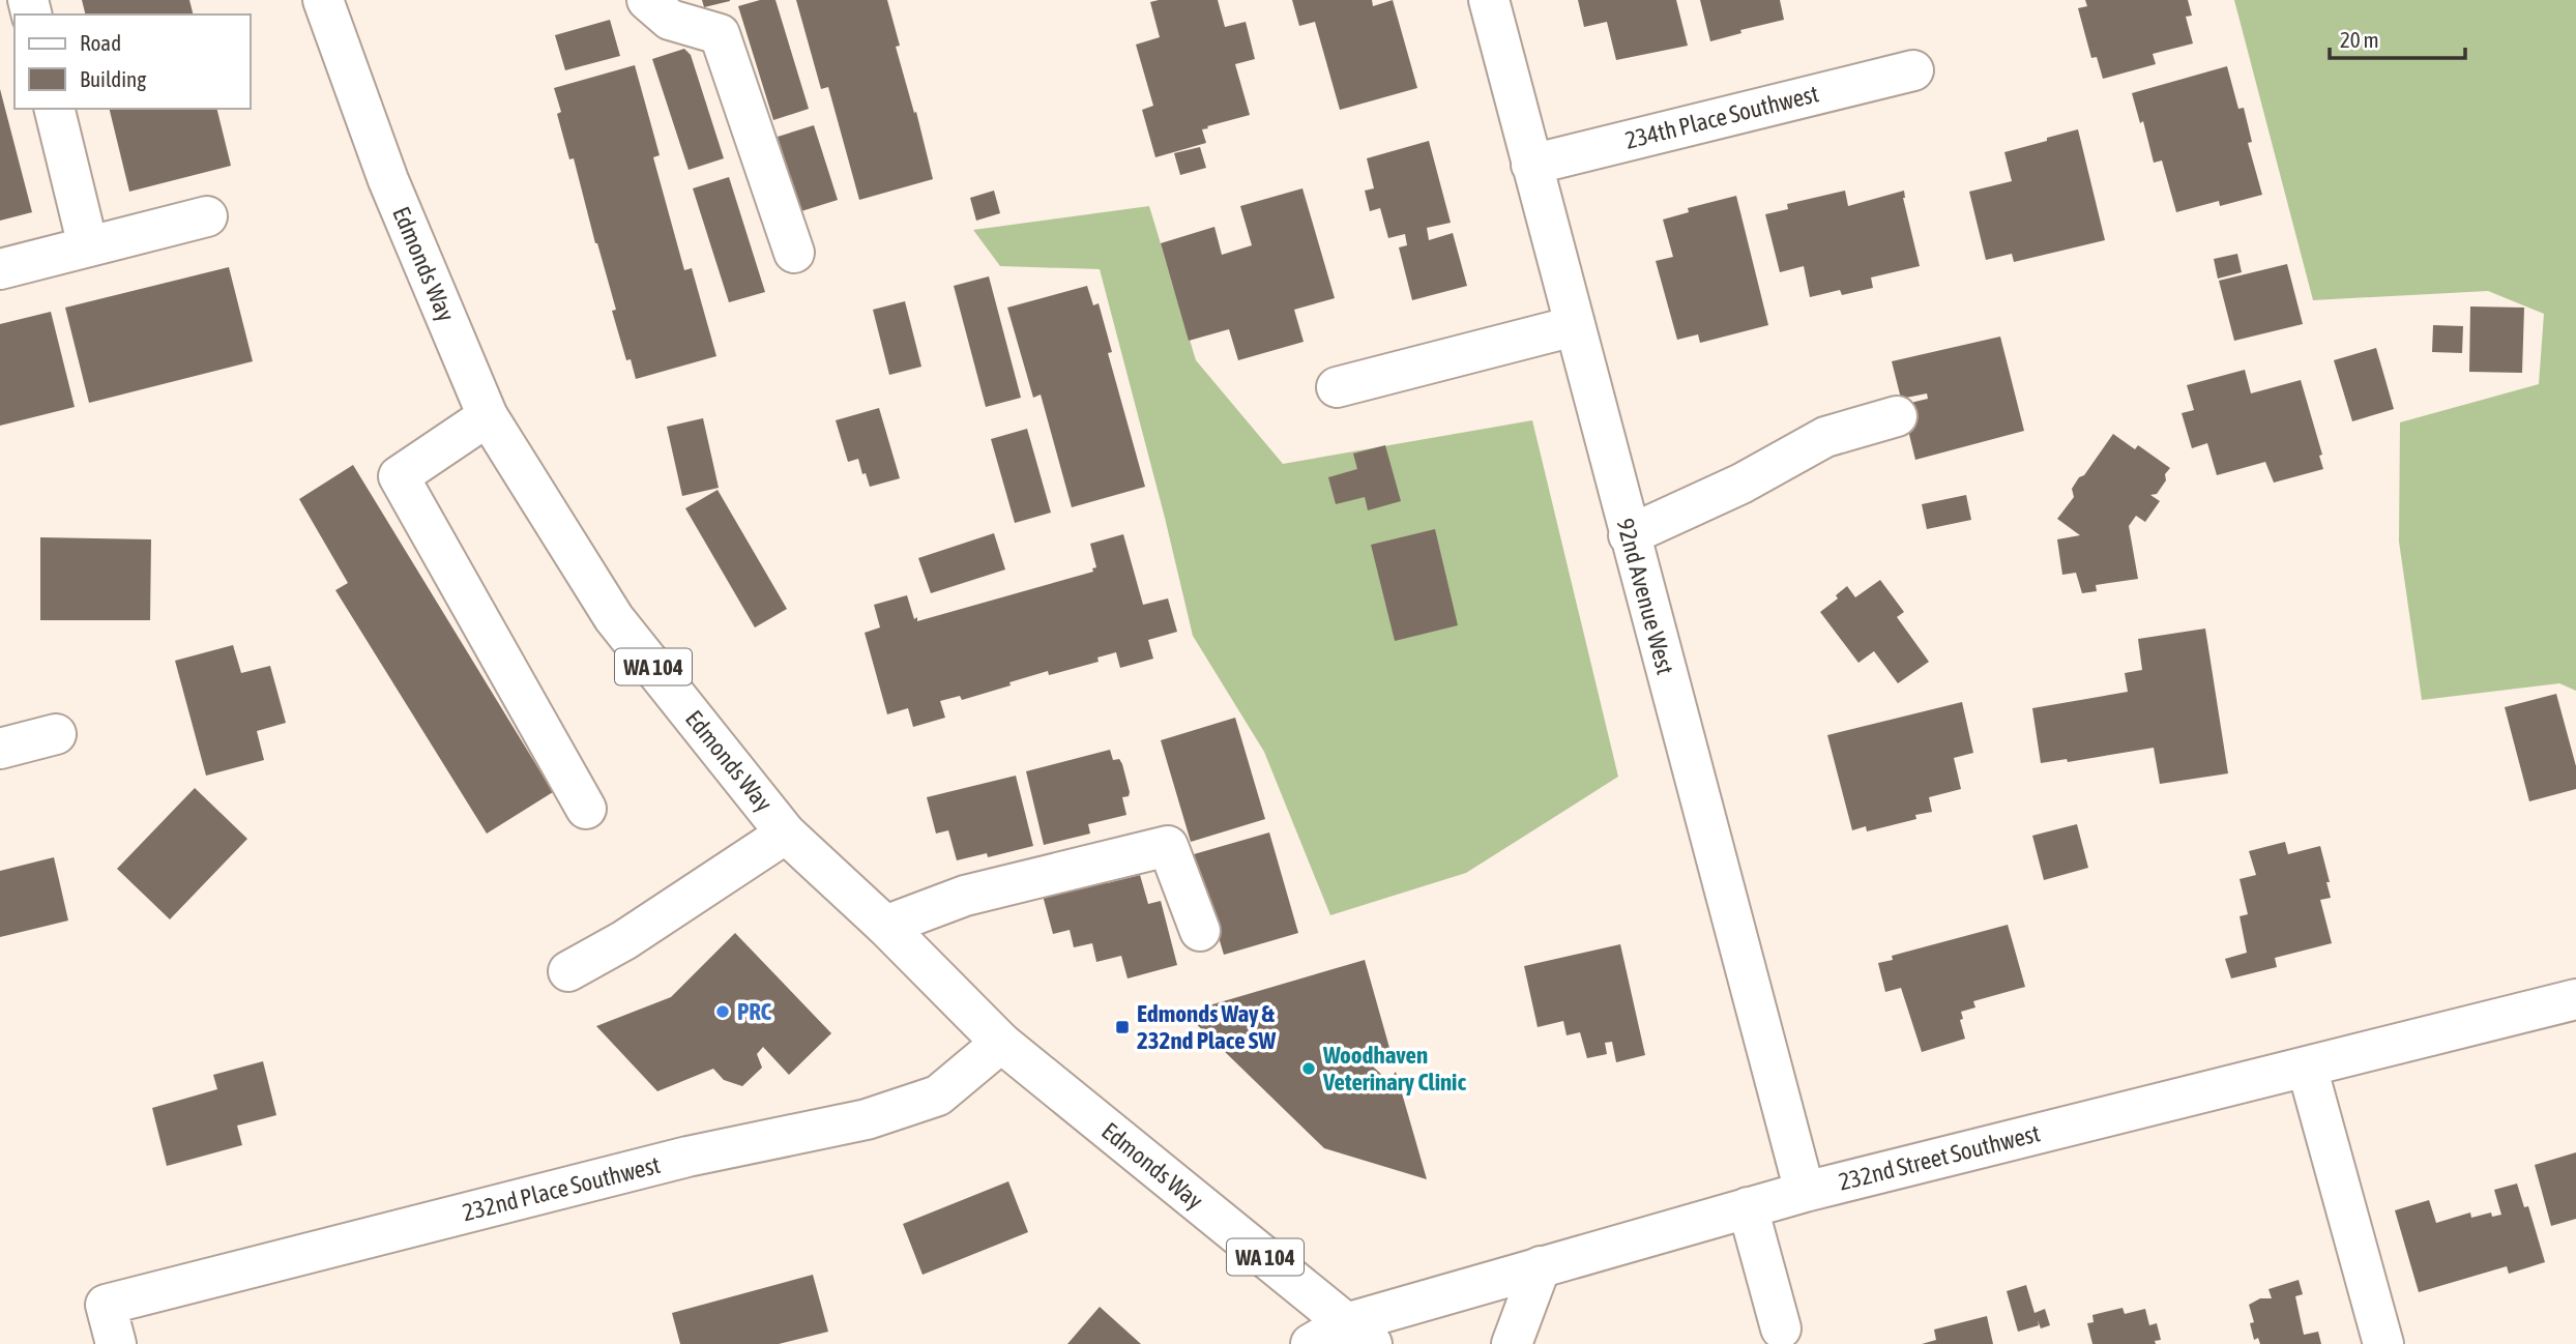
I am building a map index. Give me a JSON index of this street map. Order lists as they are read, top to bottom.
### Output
{
  "streets": {
    "street": [
      "234th Place Southwest",
      "Edmonds Way",
      "92nd Avenue West",
      "WA 104",
      "232nd Street Southwest",
      "232nd Place Southwest"
    ]
  },
  "crossings": [
    ["234th Place Southwest", "92nd Avenue West"],
    ["Edmonds Way", "232nd Street Southwest"],
    ["Edmonds Way", "232nd Place Southwest"],
    ["92nd Avenue West", "232nd Street Southwest"]
  ],
  "places": {
    "other": ["PRC", "Woodhaven Veterinary Clinic"],
    "transit": ["Edmonds Way & 232nd Place SW"]
  },
  "legend": ["Road", "Building"],
  "scale_bar": "20 m"
}
